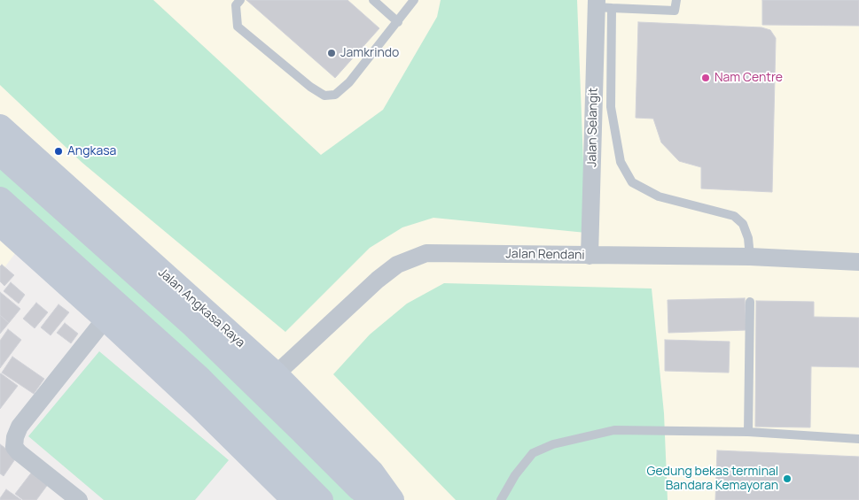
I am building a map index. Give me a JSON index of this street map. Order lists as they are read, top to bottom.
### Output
{
  "streets": {
    "main road": ["Jalan Angkasa Raya"],
    "street": ["Jalan Selangit", "Jalan Rendani"]
  },
  "crossings": [
    ["Jalan Selangit", "Jalan Rendani"],
    ["Jalan Rendani", "Jalan Angkasa Raya"]
  ],
  "places": [
    "Jamkrindo",
    "Nam Centre",
    "Angkasa",
    "Gedung bekas terminal Bandara Kemayoran"
  ]
}
